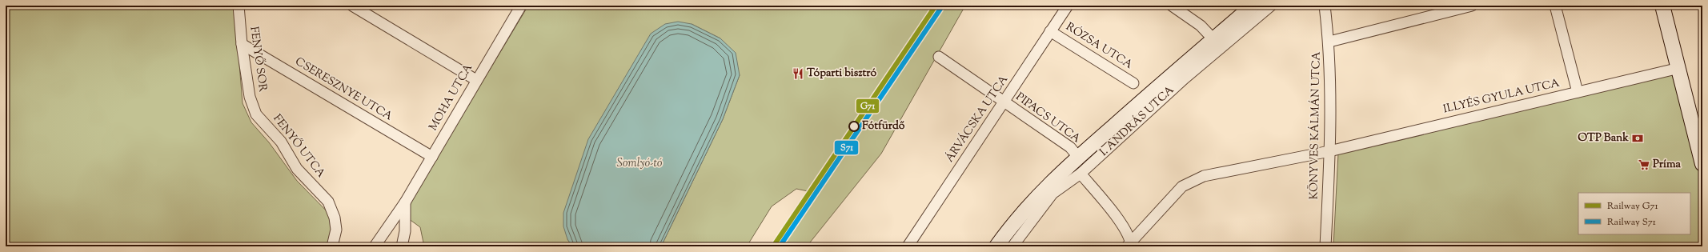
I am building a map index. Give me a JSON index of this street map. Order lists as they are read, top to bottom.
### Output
{
  "streets": {
    "main road": ["I. ANDRÁS UTCA"],
    "street": [
      "RÓZSA UTCA",
      "FENYŐ SOR",
      "CSERESZNYE UTCA",
      "ILLYÉS GYULA UTCA",
      "MOHA UTCA",
      "PIPACS UTCA",
      "ÁRVÁCSKA UTCA",
      "KÖNYVES KÁLMÁN UTCA",
      "FENYŐ UTCA"
    ]
  },
  "crossings": [
    ["RÓZSA UTCA", "ÁRVÁCSKA UTCA"],
    ["FENYŐ SOR", "CSERESZNYE UTCA"],
    ["FENYŐ SOR", "FENYŐ UTCA"],
    ["CSERESZNYE UTCA", "MOHA UTCA"],
    ["ILLYÉS GYULA UTCA", "KÖNYVES KÁLMÁN UTCA"],
    ["PIPACS UTCA", "ÁRVÁCSKA UTCA"],
    ["PIPACS UTCA", "I. ANDRÁS UTCA"]
  ],
  "water": ["Somlyó-tó"],
  "places": {
    "restaurant": ["Tóparti bisztró"],
    "other": ["Fótfürdő"],
    "bank": ["OTP Bank"],
    "supermarket": ["Príma"]
  },
  "lines": ["rail line G71", "rail line S71"],
  "legend": ["Railway G71", "Railway S71"]
}
